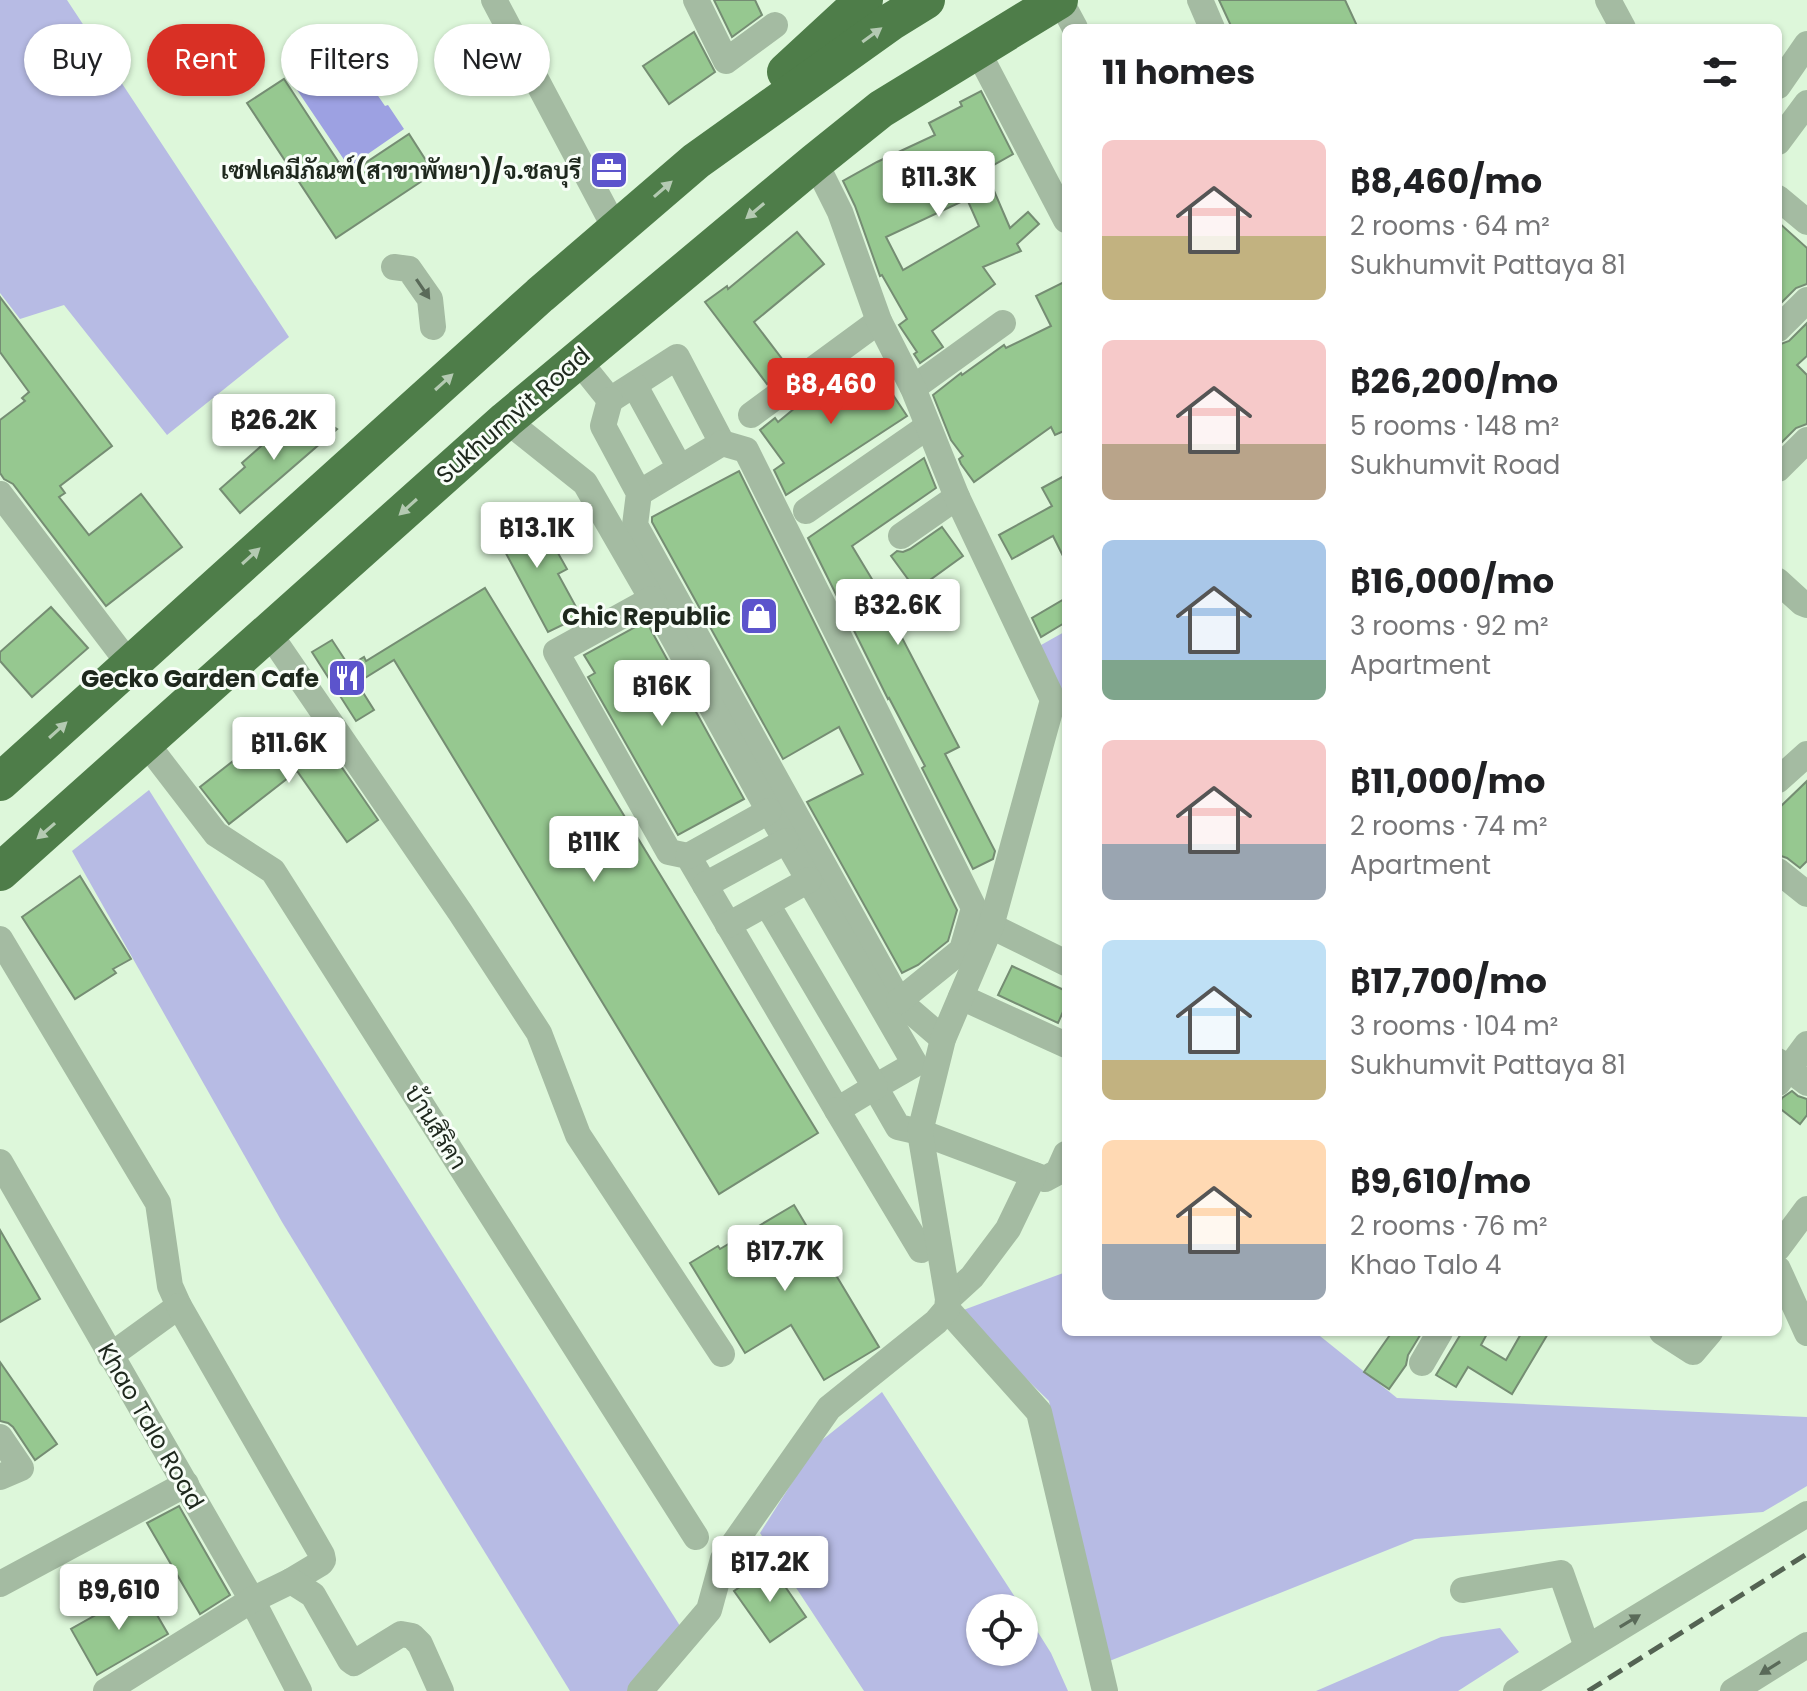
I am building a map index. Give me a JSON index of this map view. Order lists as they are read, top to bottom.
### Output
{
  "streets": {
    "highway": ["Sukhumvit Road"],
    "street": ["บ้านสิริคา", "Khao Talo Road"]
  },
  "crossings": [
    ["Sukhumvit Road", "บ้านสิริคา"]
  ],
  "places": {
    "office": ["เซฟเคมีภัณฑ์(สาขาพัทยา)/จ.ชลบุรี"],
    "shop": ["Chic Republic"],
    "restaurant": ["Gecko Garden Cafe"]
  },
  "page": {
    "chip": [
      "Buy",
      "Rent",
      "Filters",
      "New"
    ],
    "heading": "11 homes",
    "list": [
      {
        "name": "฿8,460/mo",
        "note": "2 rooms · 64 m² · Sukhumvit Pattaya 81"
      },
      {
        "name": "฿26,200/mo",
        "note": "5 rooms · 148 m² · Sukhumvit Road"
      },
      {
        "name": "฿16,000/mo",
        "note": "3 rooms · 92 m² · Apartment"
      },
      {
        "name": "฿11,000/mo",
        "note": "2 rooms · 74 m² · Apartment"
      },
      {
        "name": "฿17,700/mo",
        "note": "3 rooms · 104 m² · Sukhumvit Pattaya 81"
      },
      {
        "name": "฿9,610/mo",
        "note": "2 rooms · 76 m² · Khao Talo 4"
      }
    ],
    "price": [
      "฿11.3K",
      "฿8,460",
      "฿26.2K",
      "฿13.1K",
      "฿32.6K",
      "฿16K",
      "฿11.6K",
      "฿11K",
      "฿17.7K",
      "฿17.2K",
      "฿9,610"
    ]
  }
}
